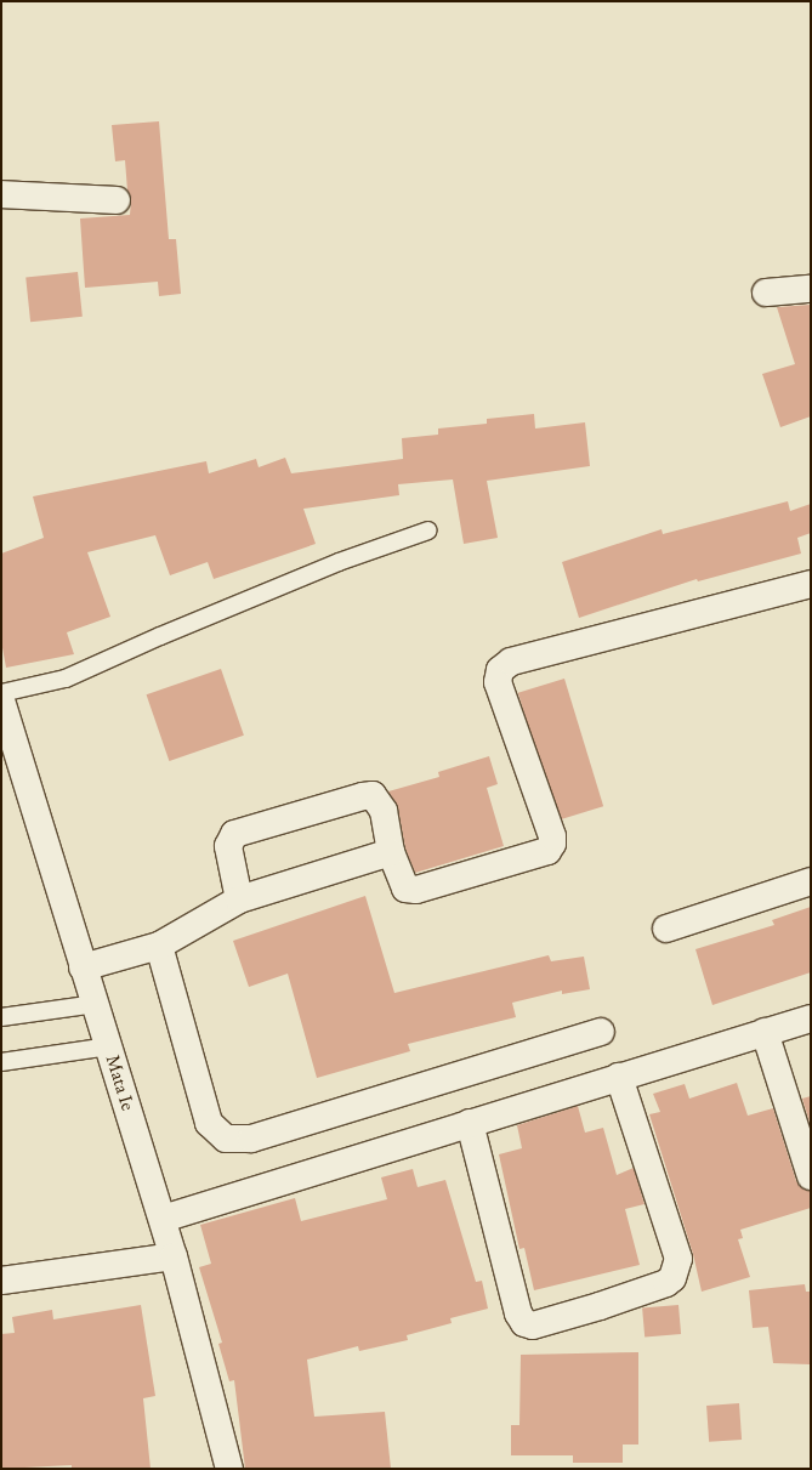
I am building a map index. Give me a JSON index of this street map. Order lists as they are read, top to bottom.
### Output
{
  "streets": {
    "street": ["Mata Ie"]
  }
}
